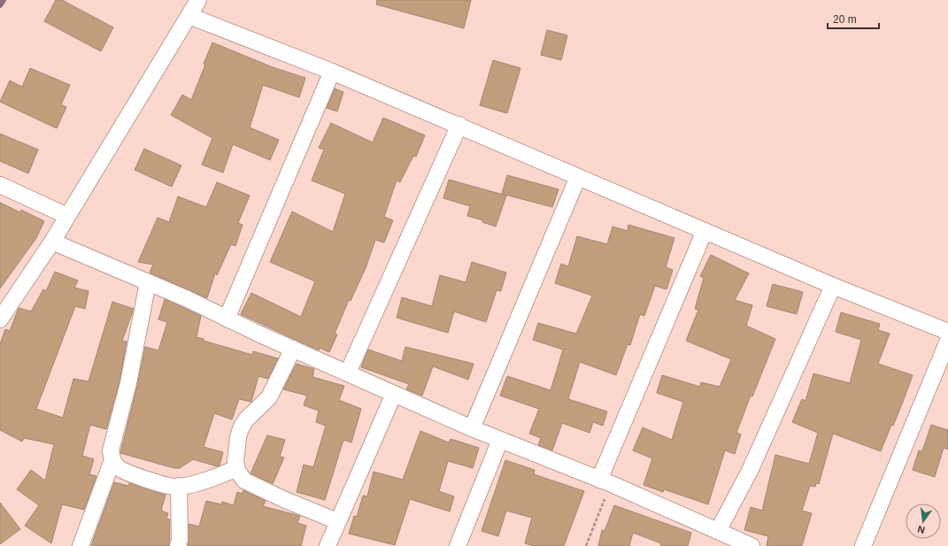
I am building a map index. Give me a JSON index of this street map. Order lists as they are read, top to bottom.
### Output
{
  "scale_bar": "20 m",
  "north": "bottom"
}
